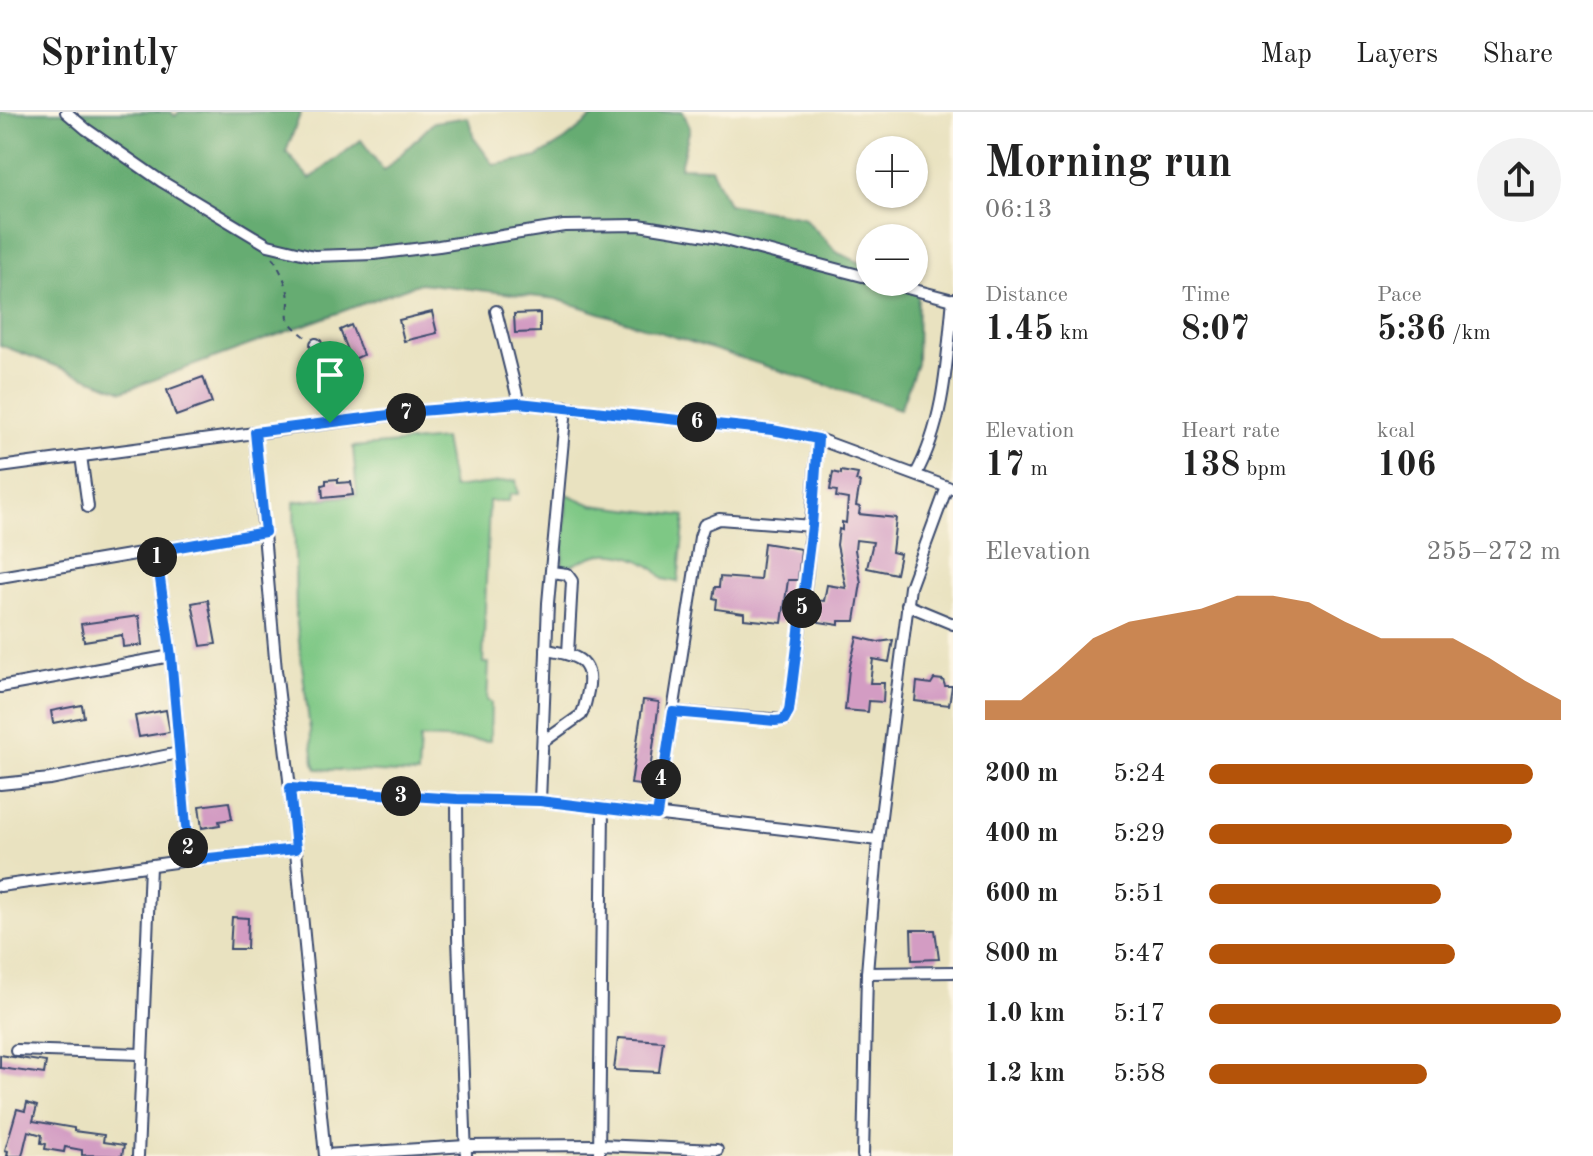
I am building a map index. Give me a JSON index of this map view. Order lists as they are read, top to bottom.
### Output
{
  "page": {
    "header": "Sprintly",
    "nav": ["Map", "Layers", "Share"],
    "heading": ["Morning run", "06:13"],
    "map_buttons": ["+", "−"],
    "stats": [
      ["Distance", "1.45 km"],
      ["Time", "8:07"],
      ["Pace", "5:36 /km"],
      ["Elevation", "17 m"],
      ["Heart rate", "138 bpm"],
      ["kcal", "106"]
    ],
    "pins": [
      "7",
      "6",
      "1",
      "5",
      "4",
      "3",
      "2"
    ],
    "chart": ["Elevation", "255–272 m"],
    "list": [
      {
        "name": "200 m",
        "note": "5:24"
      },
      {
        "name": "400 m",
        "note": "5:29"
      },
      {
        "name": "600 m",
        "note": "5:51"
      },
      {
        "name": "800 m",
        "note": "5:47"
      },
      {
        "name": "1.0 km",
        "note": "5:17"
      },
      {
        "name": "1.2 km",
        "note": "5:58"
      }
    ]
  }
}
